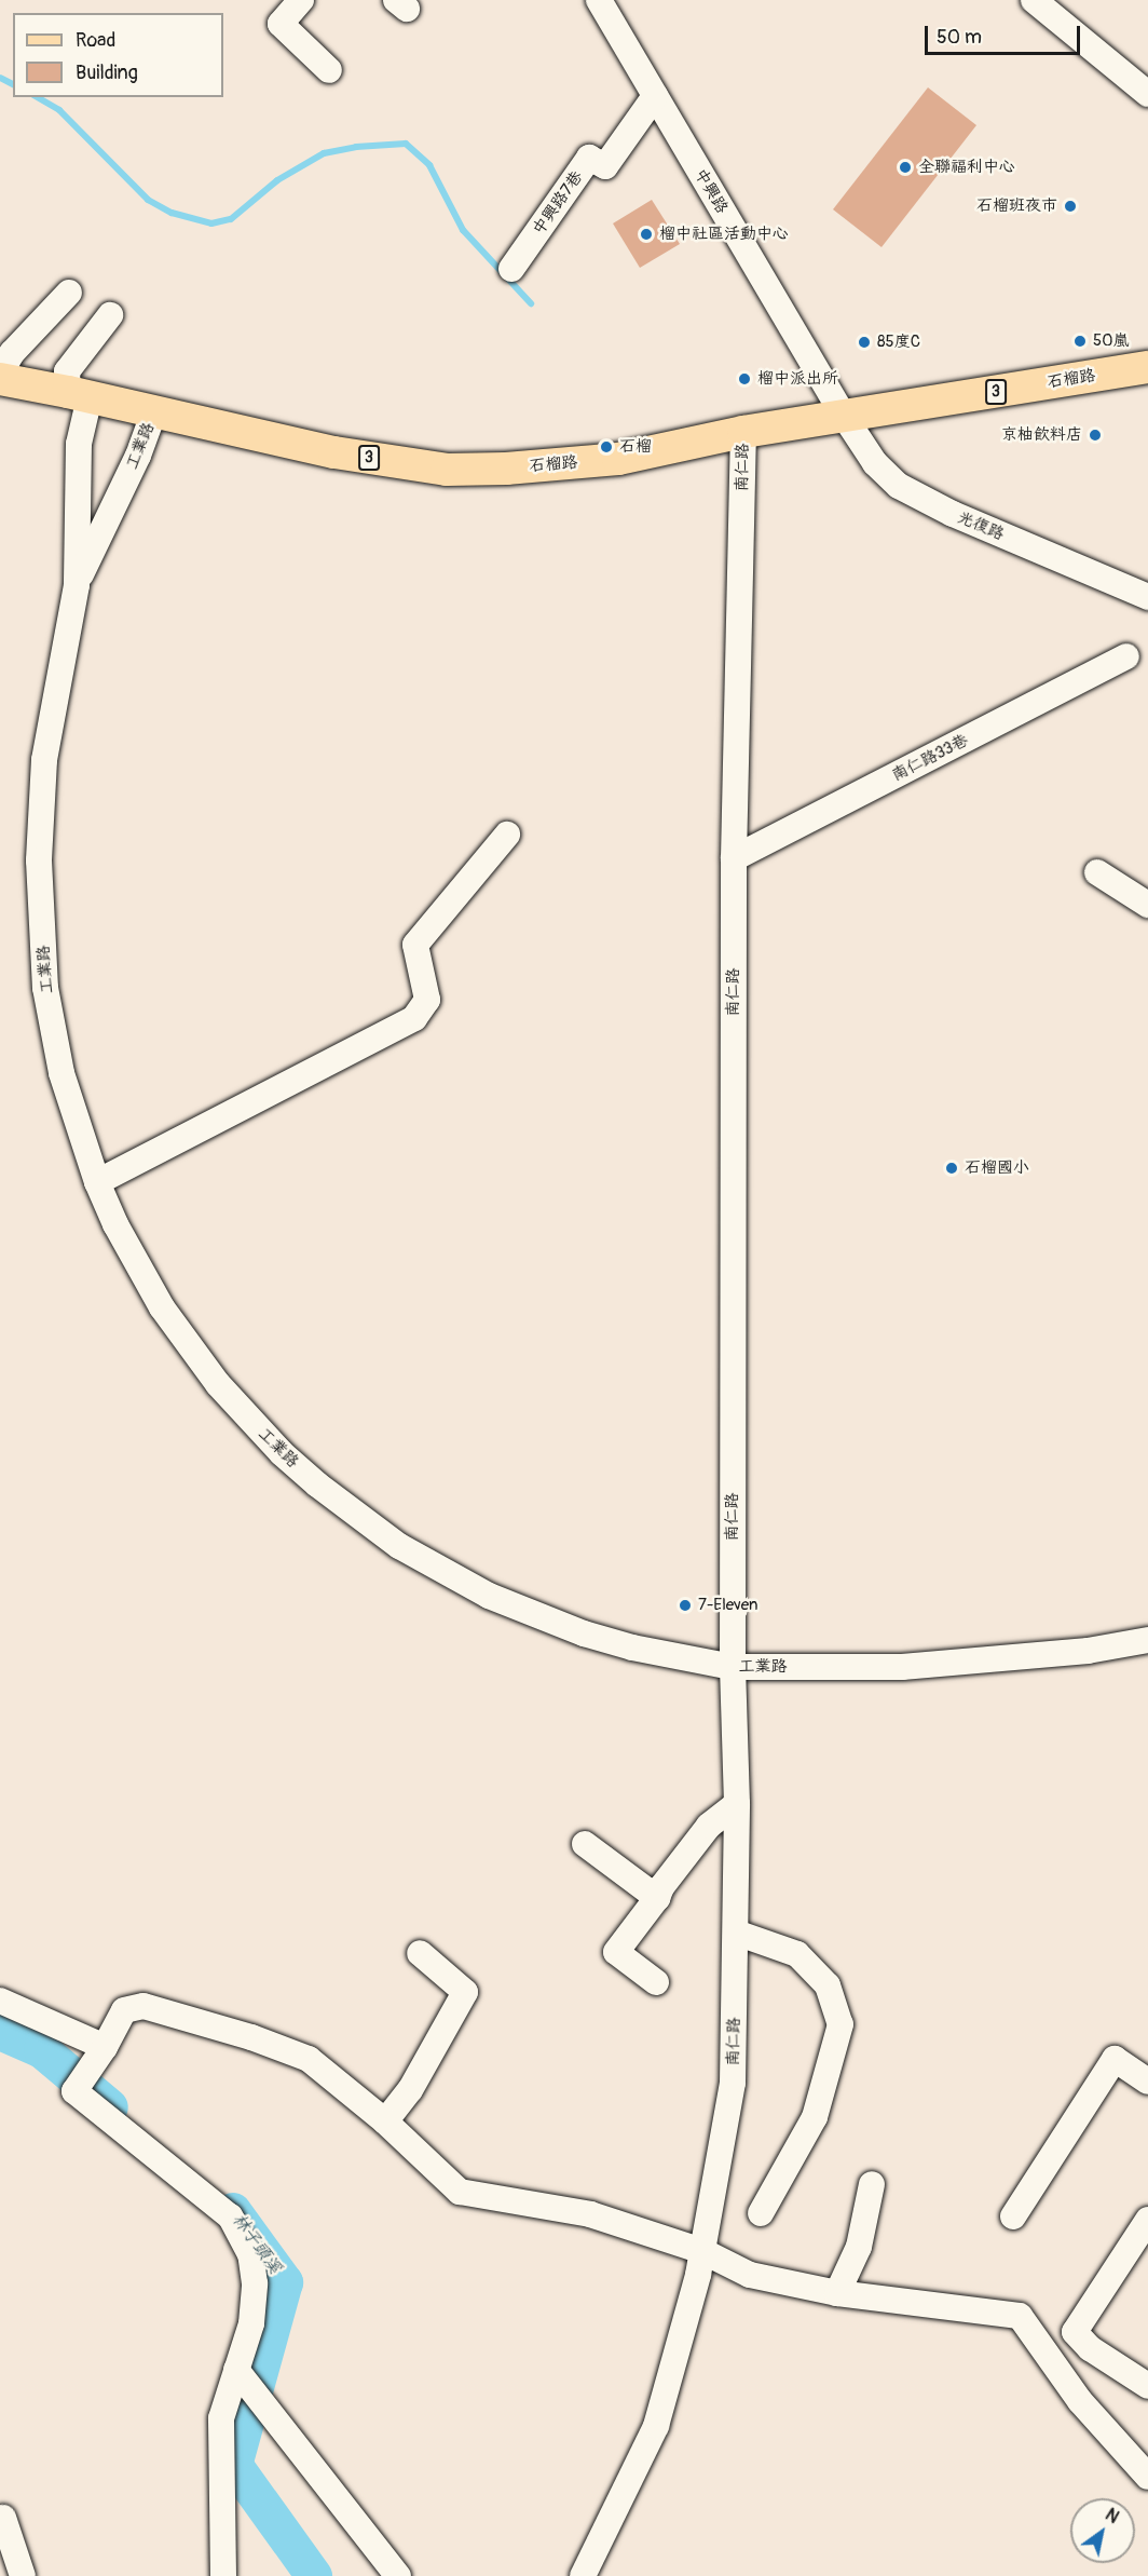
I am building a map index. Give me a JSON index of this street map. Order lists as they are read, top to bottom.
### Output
{
  "streets": {
    "main road": ["石榴路", "3"],
    "street": [
      "中興路",
      "中興路7巷",
      "工業路",
      "南仁路",
      "光復路",
      "南仁路33巷"
    ]
  },
  "crossings": [
    ["中興路", "中興路7巷"],
    ["中興路", "石榴路"],
    ["中興路", "光復路"],
    ["石榴路", "工業路"],
    ["石榴路", "南仁路"],
    ["石榴路", "光復路"],
    ["工業路", "南仁路"],
    ["南仁路", "南仁路33巷"]
  ],
  "water": ["林子頭溪"],
  "places": [
    "全聯福利中心",
    "石榴班夜市",
    "榴中社區活動中心",
    "50嵐",
    "85度C",
    "榴中派出所",
    "京柚飲料店",
    "石榴",
    "石榴國小",
    "7-Eleven"
  ],
  "legend": ["Road", "Building"],
  "scale_bar": "50 m",
  "north": "top right"
}
